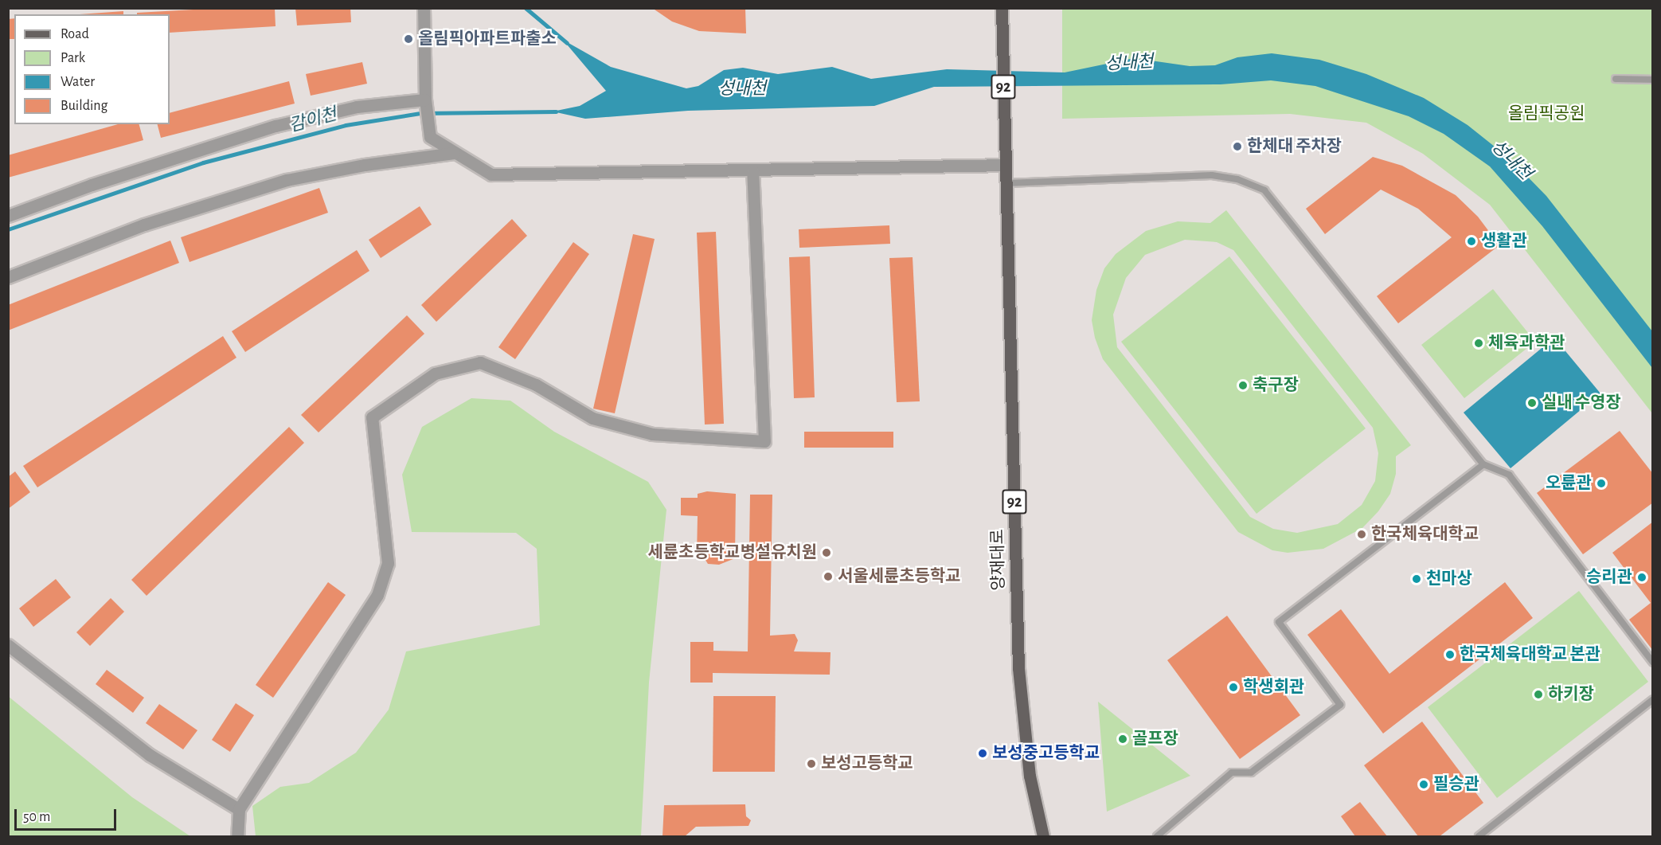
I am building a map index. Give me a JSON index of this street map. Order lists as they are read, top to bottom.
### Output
{
  "streets": {
    "main road": ["92", "양재대로"]
  },
  "crossings": [
    ["92", "양재대로"]
  ],
  "water": ["성내천", "감이천"],
  "parks": ["올림픽공원"],
  "places": [
    "올림픽아파트파출소",
    "한체대 주차장",
    "생활관",
    "체육과학관",
    "축구장",
    "실내 수영장",
    "오륜관",
    "한국체육대학교",
    "세륜초등학교병설유치원",
    "서울세륜초등학교",
    "승리관",
    "천마상",
    "한국체육대학교 본관",
    "학생회관",
    "하키장",
    "골프장",
    "보성중고등학교",
    "보성고등학교",
    "필승관"
  ],
  "legend": [
    "Road",
    "Park",
    "Water",
    "Building"
  ],
  "scale_bar": "50 m"
}
